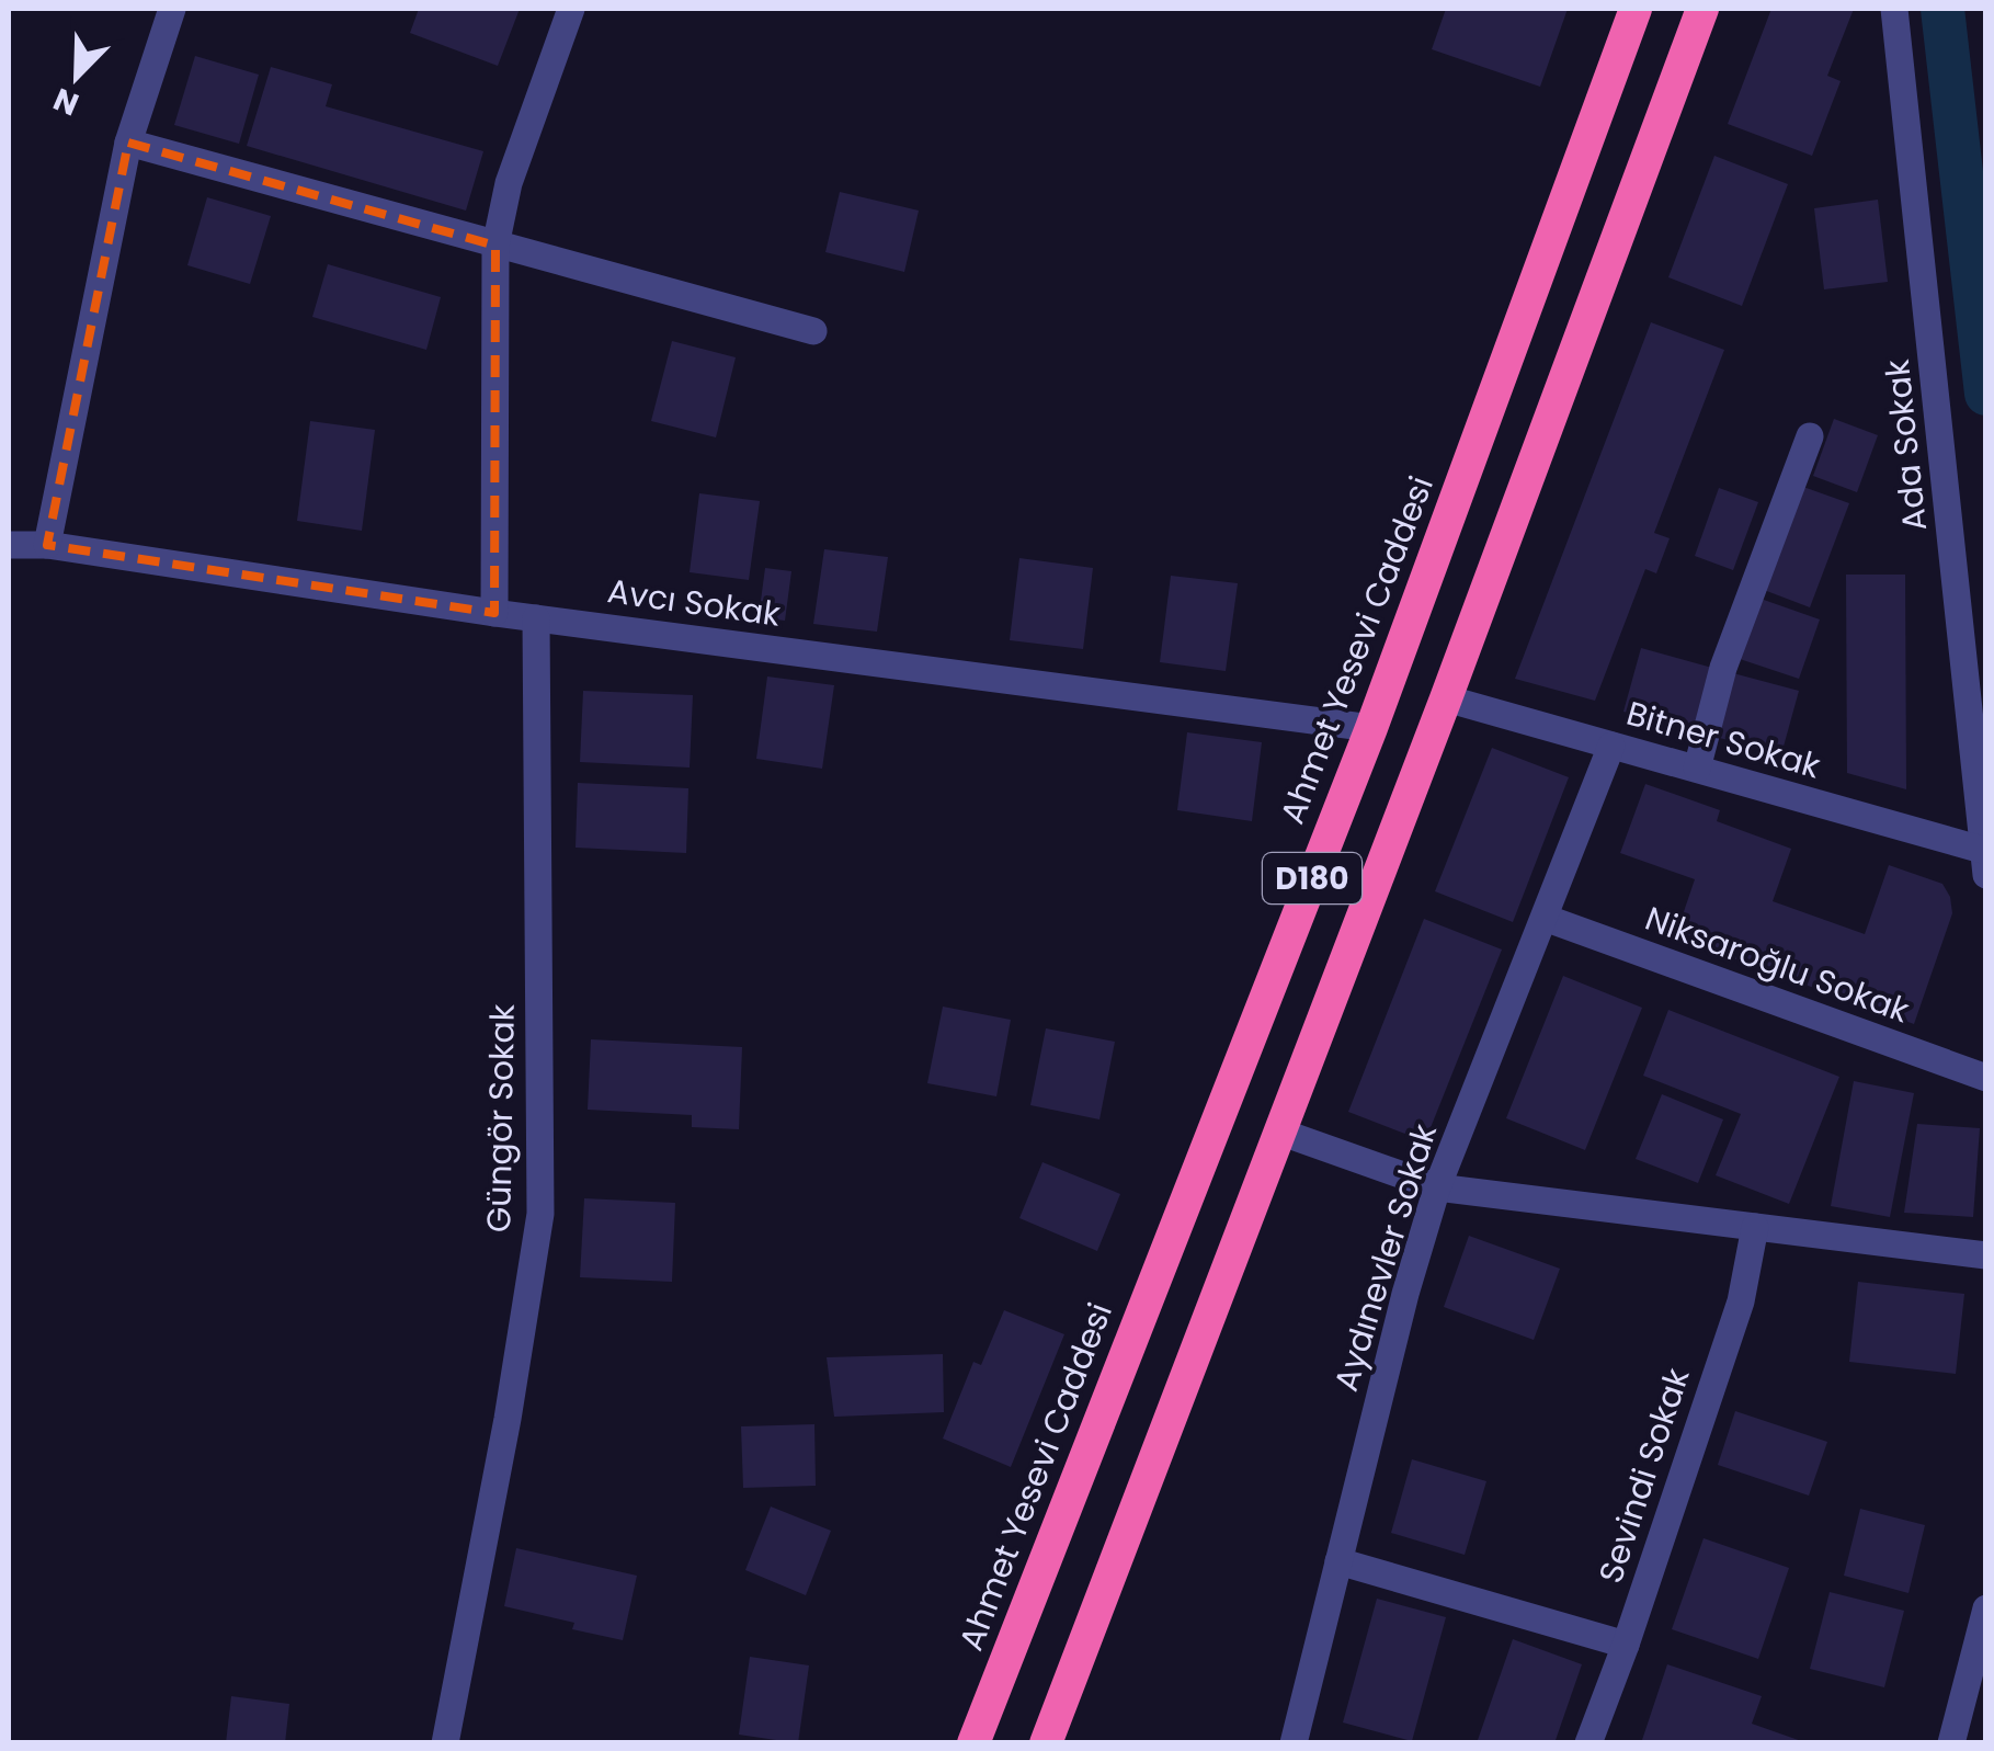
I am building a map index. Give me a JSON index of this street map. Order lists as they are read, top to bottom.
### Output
{
  "streets": {
    "highway": ["Ahmet Yesevi Caddesi", "D180"],
    "street": [
      "Ada Sokak",
      "Avcı Sokak",
      "Bitner Sokak",
      "Niksaroğlu Sokak",
      "Güngör Sokak",
      "Aydınevler Sokak",
      "Sevindi Sokak"
    ]
  },
  "crossings": [
    ["Ada Sokak", "Bitner Sokak"],
    ["Avcı Sokak", "Ahmet Yesevi Caddesi"],
    ["Avcı Sokak", "Güngör Sokak"],
    ["Bitner Sokak", "D180"],
    ["Bitner Sokak", "Aydınevler Sokak"],
    ["Niksaroğlu Sokak", "Aydınevler Sokak"]
  ],
  "north": "bottom left"
}
